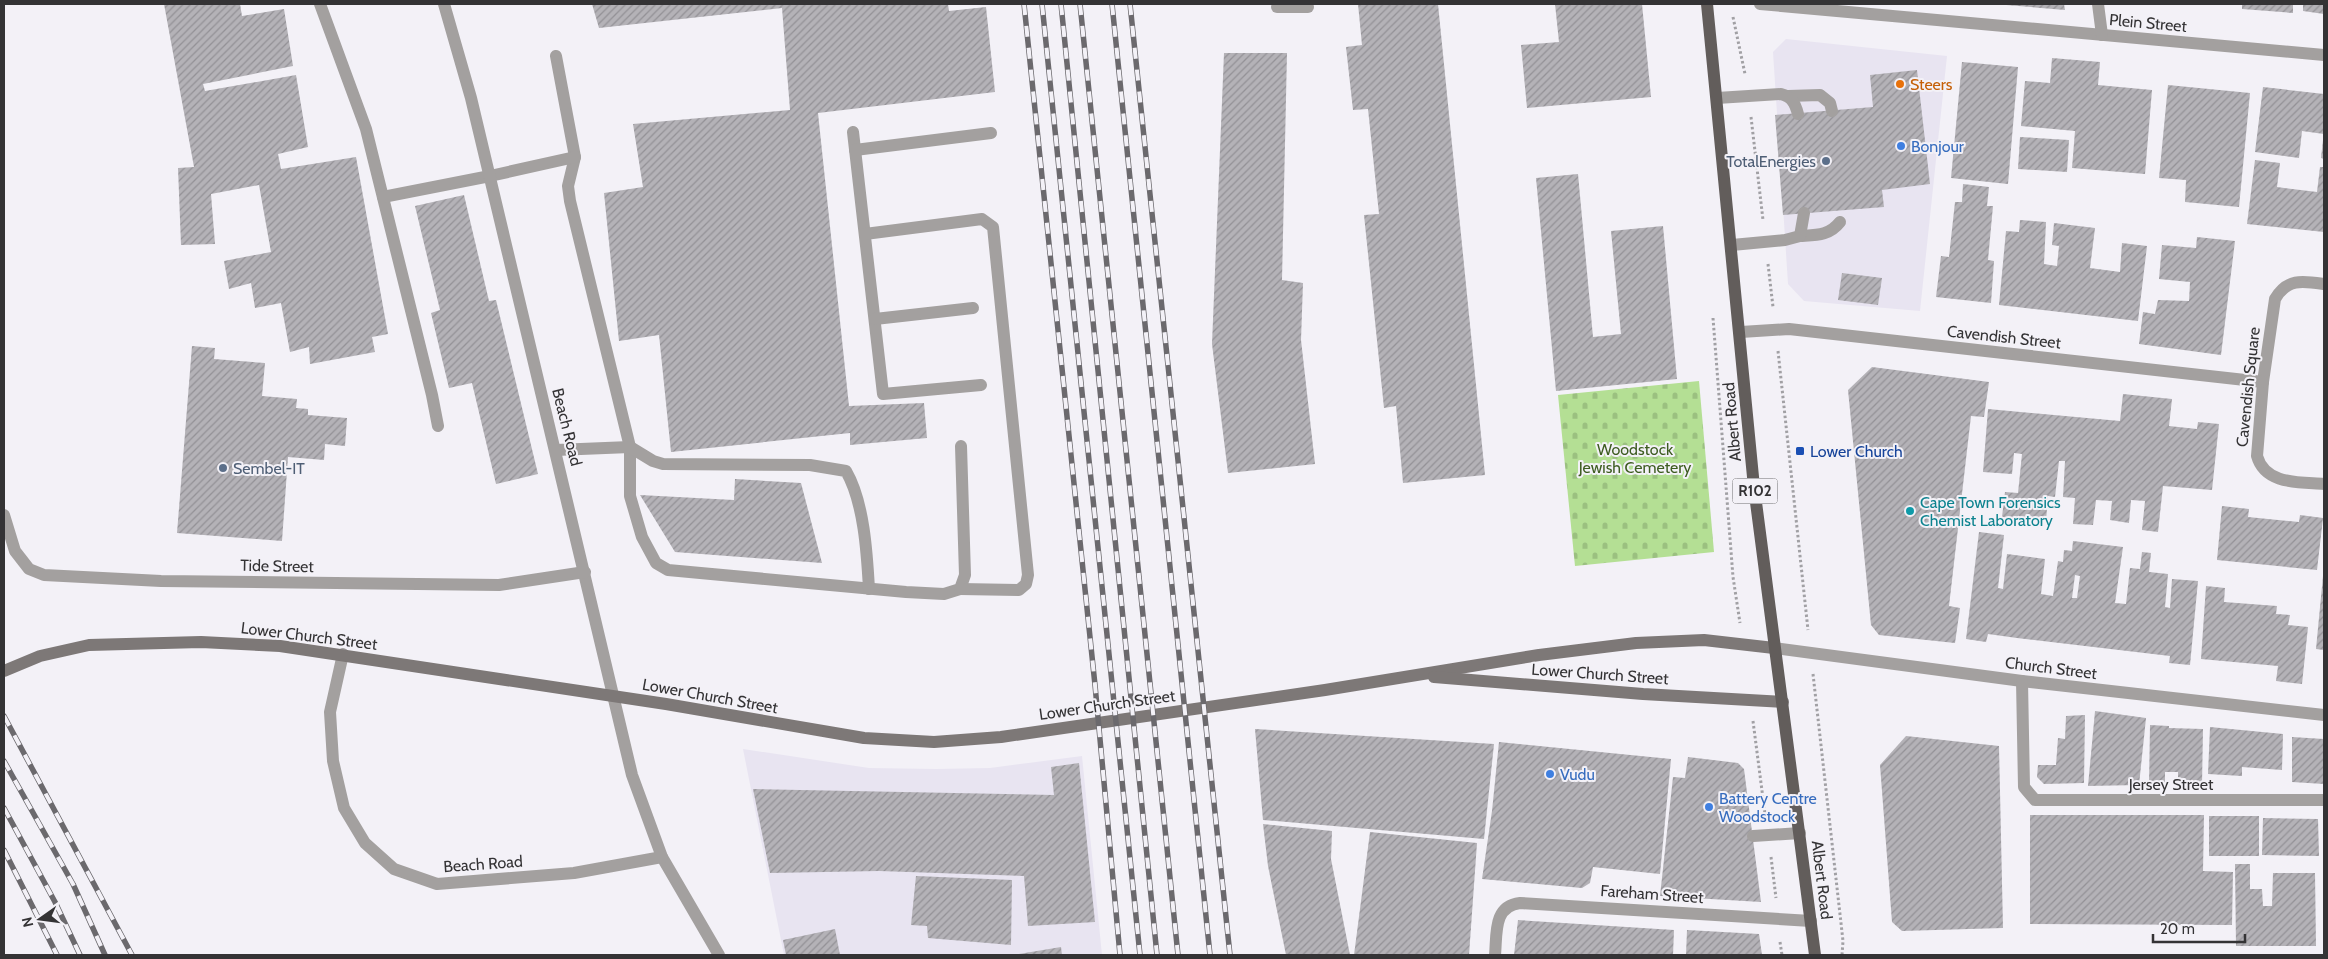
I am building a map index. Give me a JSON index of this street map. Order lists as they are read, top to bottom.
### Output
{
  "streets": {
    "main road": ["Albert Road", "R102", "Lower Church Street"],
    "street": [
      "Plein Street",
      "Cavendish Street",
      "Cavendish Square",
      "Beach Road",
      "Tide Street",
      "Church Street",
      "Jersey Street",
      "Fareham Street"
    ]
  },
  "crossings": [
    ["Cavendish Street", "Cavendish Square"],
    ["Cavendish Street", "Albert Road"],
    ["Albert Road", "Lower Church Street"],
    ["Albert Road", "Church Street"],
    ["Albert Road", "Fareham Street"],
    ["Beach Road", "Tide Street"],
    ["Beach Road", "Lower Church Street"],
    ["Lower Church Street", "Church Street"],
    ["Church Street", "Jersey Street"]
  ],
  "parks": ["Woodstock Jewish Cemetery"],
  "places": {
    "other": [
      "Steers",
      "Bonjour",
      "TotalEnergies",
      "Sembel-IT",
      "Cape Town Forensics Chemist Laboratory",
      "Vudu",
      "Battery Centre Woodstock"
    ],
    "transit": ["Lower Church"]
  },
  "scale_bar": "20 m",
  "north": "left"
}
